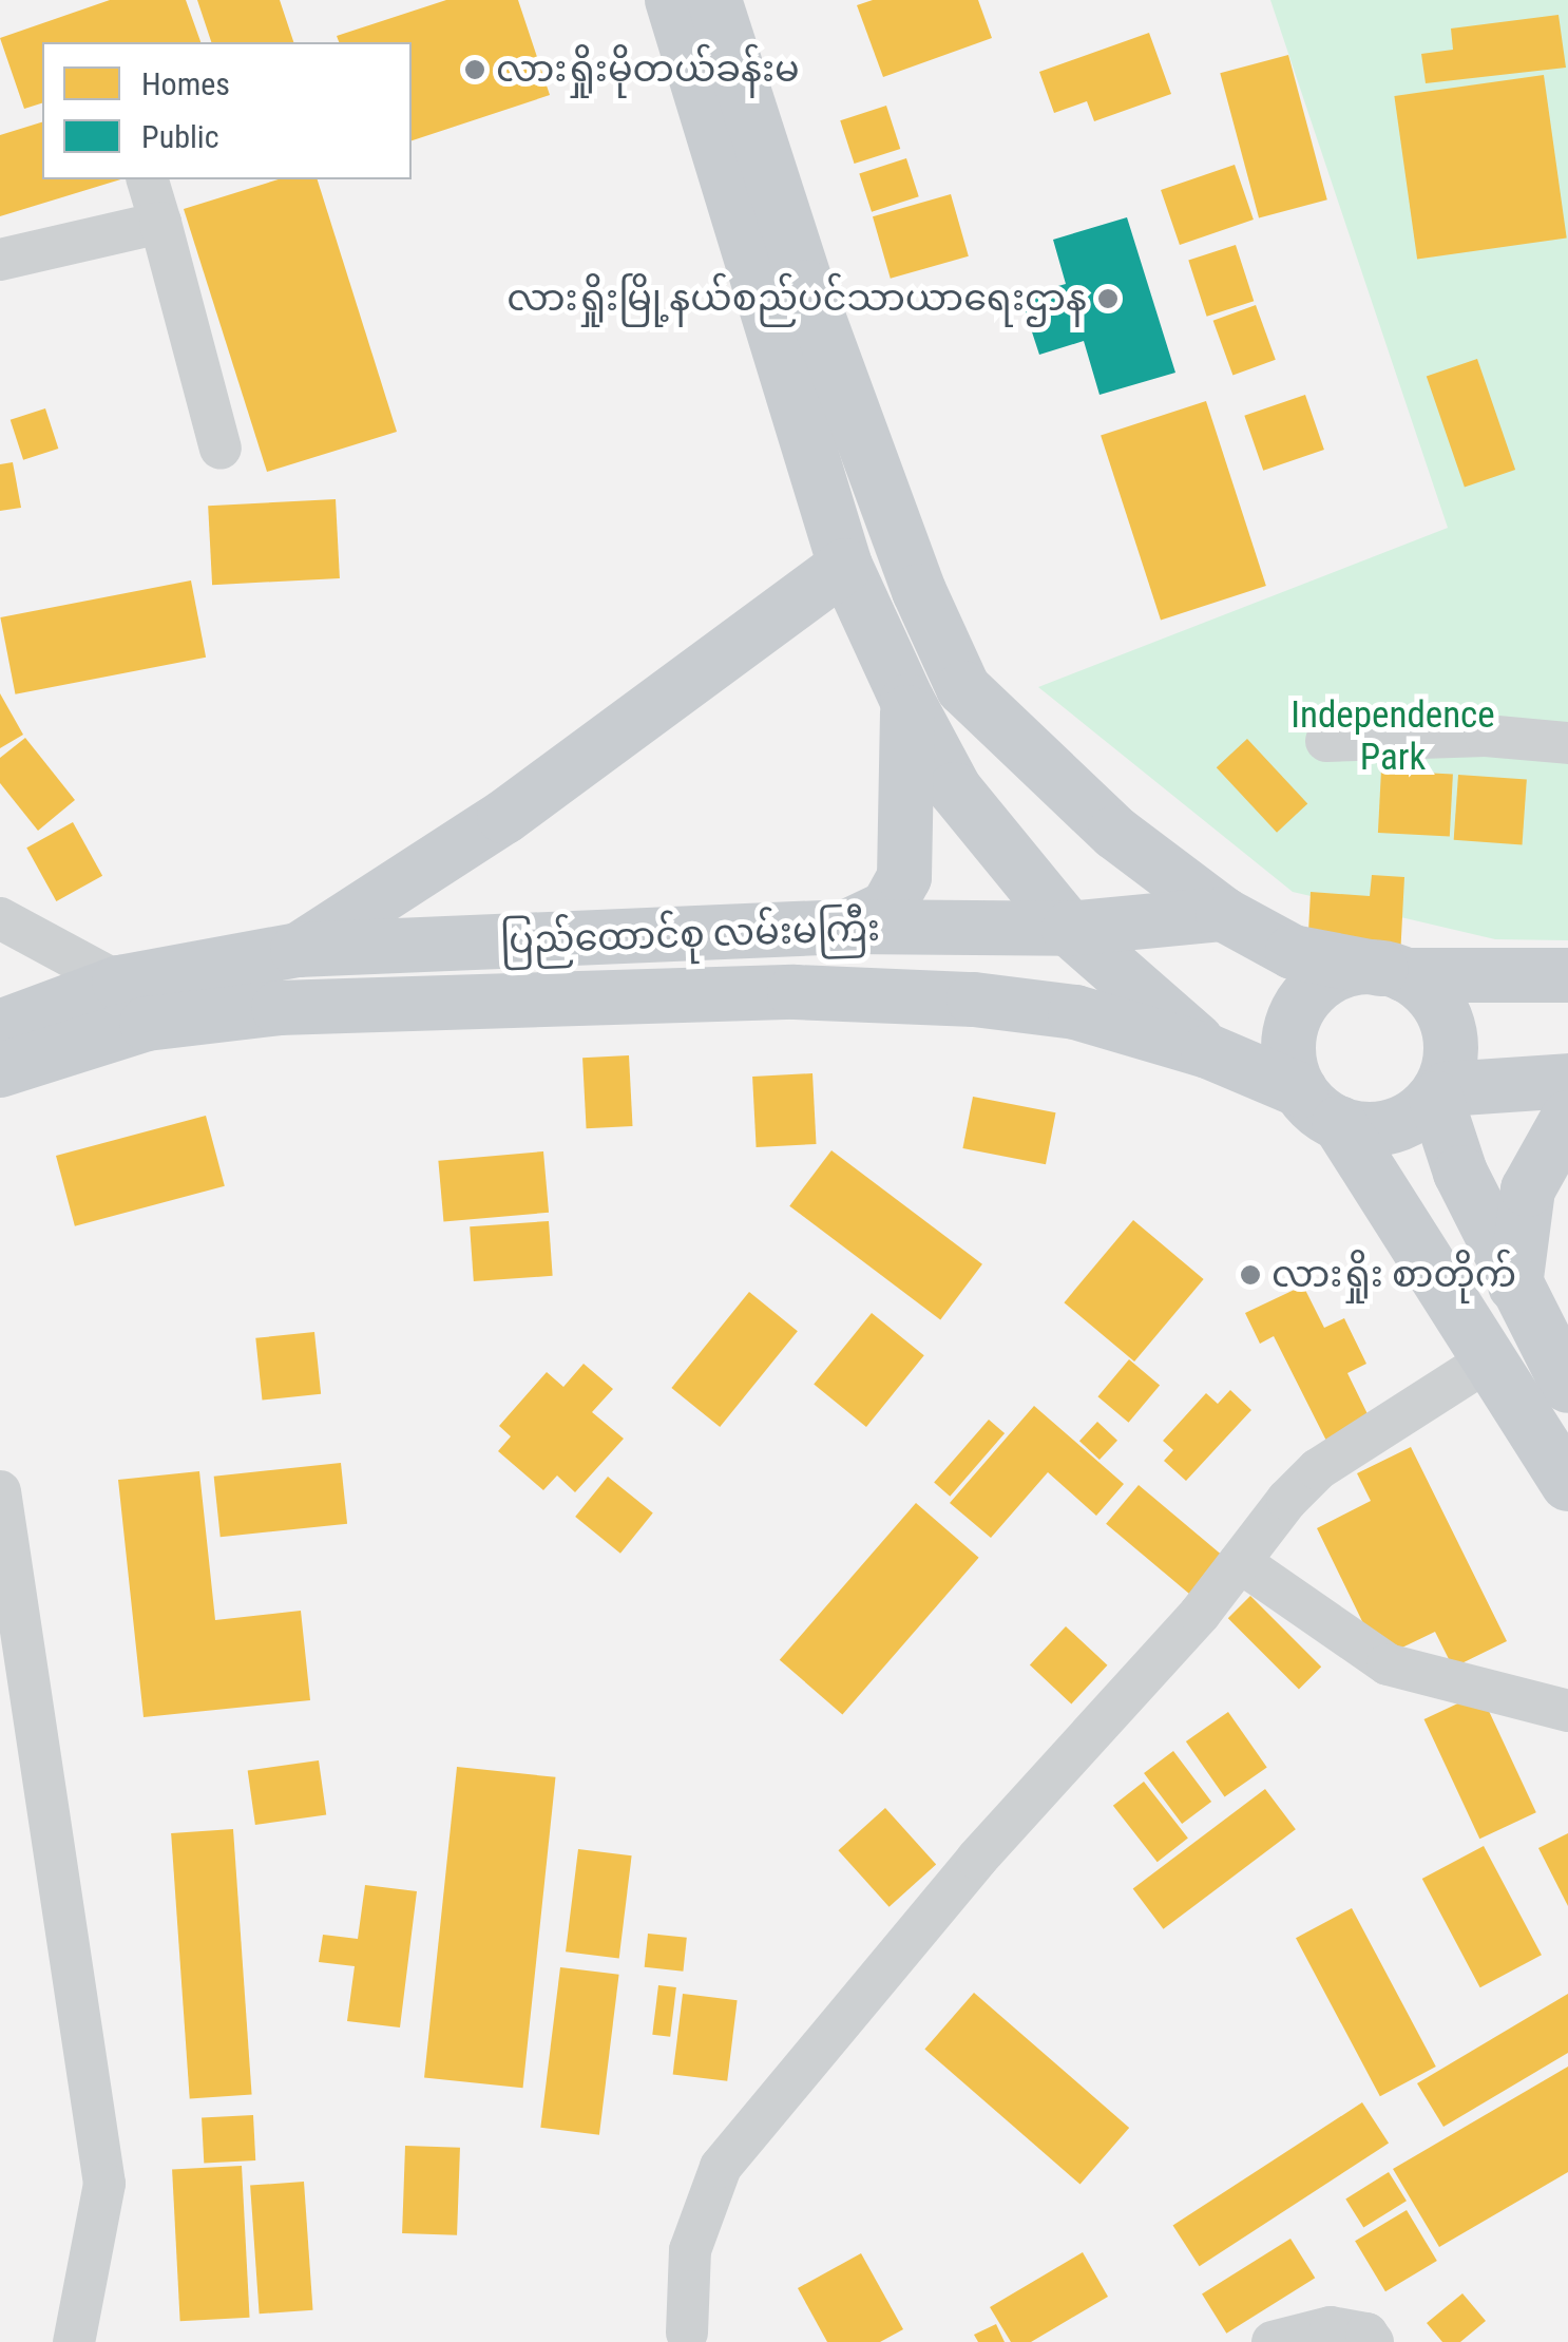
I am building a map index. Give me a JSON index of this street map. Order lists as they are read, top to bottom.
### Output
{
  "streets": {
    "main road": ["ပြည်ထောင်စု လမ်းမကြီး"]
  },
  "parks": ["Independence Park"],
  "places": ["လားရှိုးမိုတယ်ခန်းမ", "လားရှိုးမြို့နယ်စည်ပင်သာယာရေးဌာန", "လားရှိုး စာတိုက်"],
  "legend": ["Homes", "Public"]
}
